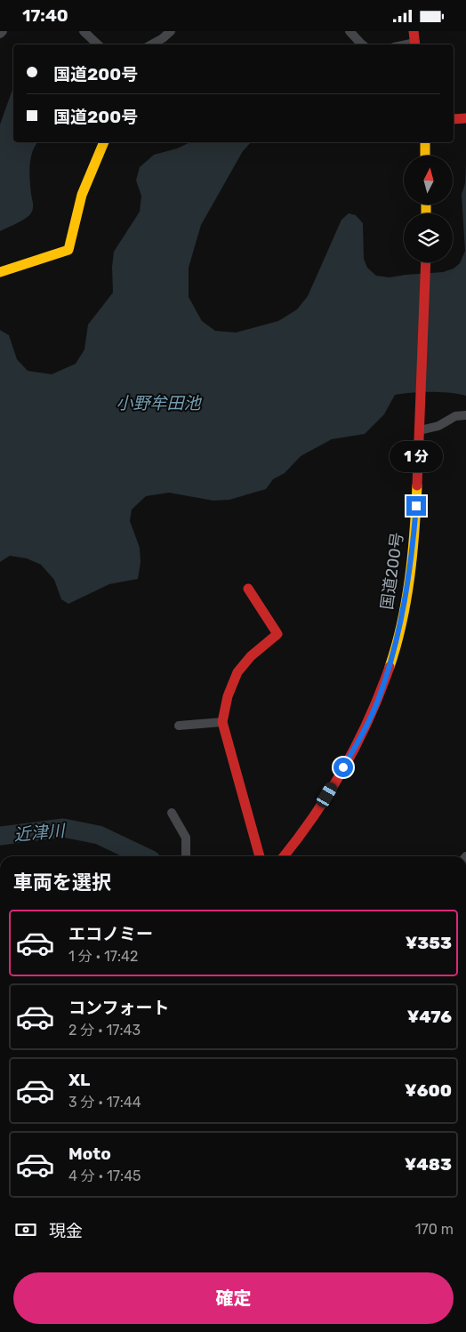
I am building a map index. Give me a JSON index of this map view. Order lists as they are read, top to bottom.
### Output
{
  "streets": {
    "main road": ["国道200号"]
  },
  "water": ["小野牟田池", "近津川"],
  "north": "top",
  "page": {
    "status": "17:40",
    "banner": ["国道200号", "国道200号"],
    "bubble": "1 分",
    "heading": "車両を選択",
    "list": [
      {
        "name": "エコノミー",
        "note": "1 分 · 17:42",
        "value": "¥353"
      },
      {
        "name": "コンフォート",
        "note": "2 分 · 17:43",
        "value": "¥476"
      },
      {
        "name": "XL",
        "note": "3 分 · 17:44",
        "value": "¥600"
      },
      {
        "name": "Moto",
        "note": "4 分 · 17:45",
        "value": "¥483"
      }
    ],
    "pay": ["現金", "170 m"],
    "buttons": "確定"
  }
}
